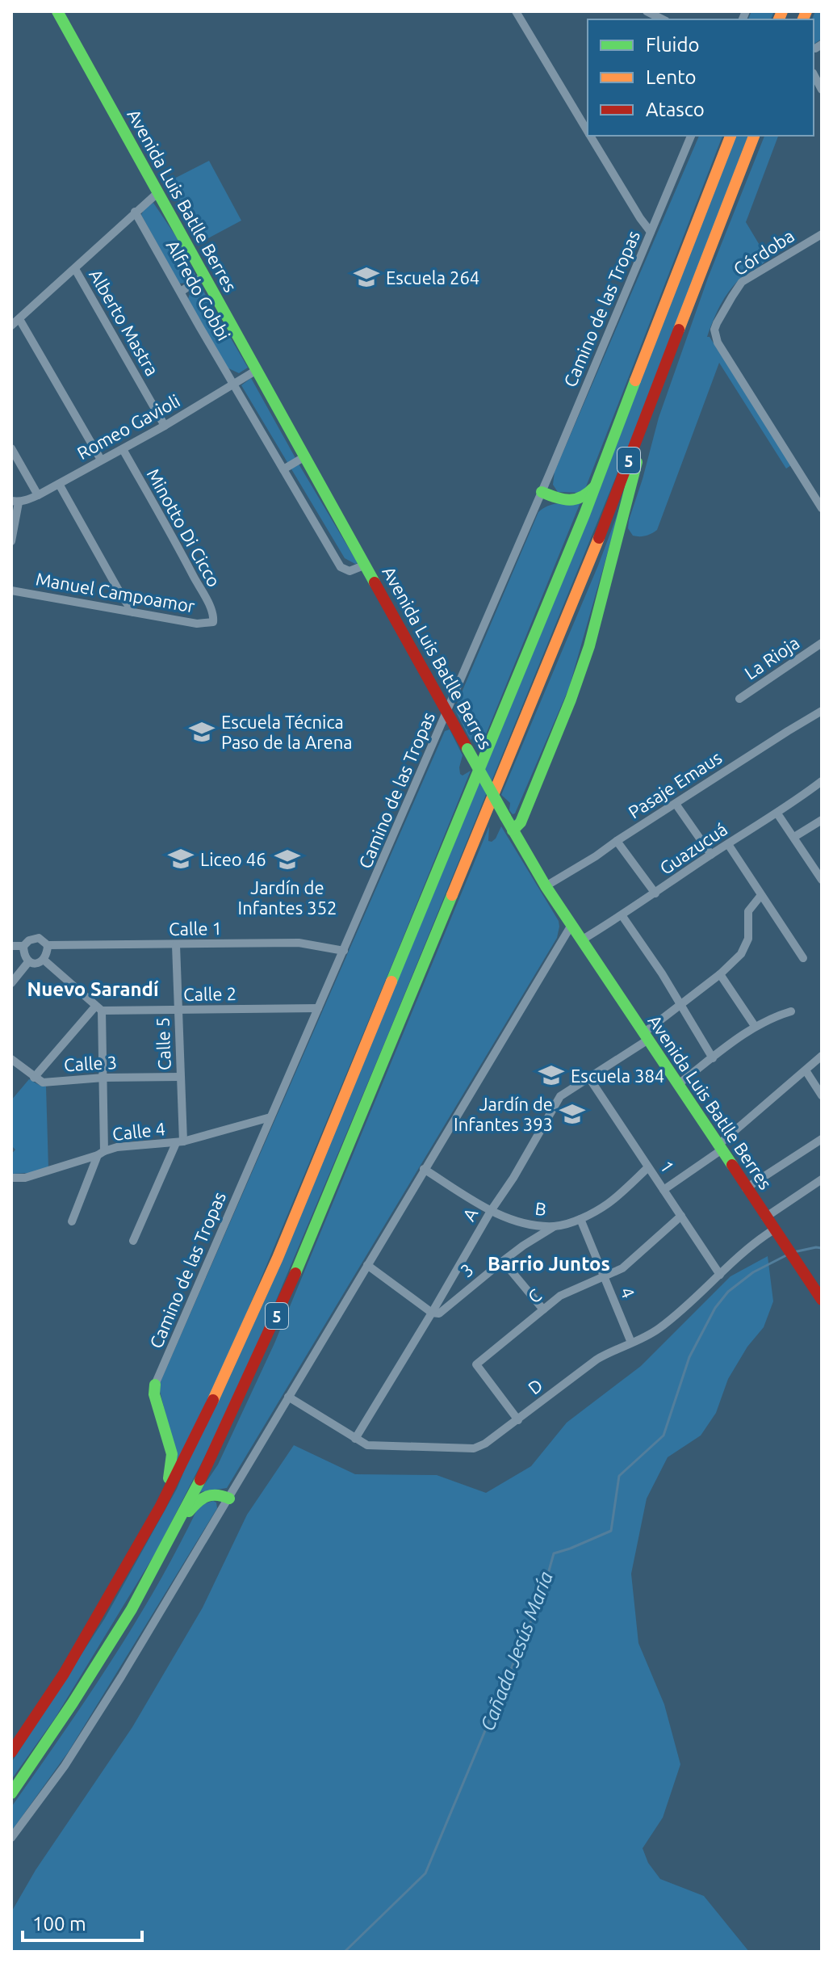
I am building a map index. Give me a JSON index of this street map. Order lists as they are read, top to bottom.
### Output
{
  "streets": {
    "main road": ["Avenida Luis Batlle Berres", "5"],
    "street": [
      "Córdoba",
      "Alfredo Gobbi",
      "Camino de las Tropas",
      "Alberto Mastra",
      "Romeo Gavioli",
      "Minotto Di Cicco",
      "Manuel Campoamor",
      "La Rioja",
      "Pasaje Emaus",
      "Guazucuá",
      "Calle 1",
      "Calle 2",
      "Calle 5",
      "Calle 3",
      "Calle 4",
      "1",
      "B",
      "A",
      "3",
      "4",
      "C",
      "D"
    ]
  },
  "crossings": [
    ["Avenida Luis Batlle Berres", "Alfredo Gobbi"],
    ["Avenida Luis Batlle Berres", "Camino de las Tropas"],
    ["Avenida Luis Batlle Berres", "Romeo Gavioli"],
    ["Avenida Luis Batlle Berres", "Pasaje Emaus"],
    ["Avenida Luis Batlle Berres", "Guazucuá"],
    ["Avenida Luis Batlle Berres", "A"],
    ["Avenida Luis Batlle Berres", "D"],
    ["Alfredo Gobbi", "Romeo Gavioli"],
    ["Camino de las Tropas", "Calle 1"],
    ["Camino de las Tropas", "Calle 2"],
    ["Camino de las Tropas", "Calle 4"],
    ["Alberto Mastra", "Romeo Gavioli"],
    ["Romeo Gavioli", "Minotto Di Cicco"],
    ["Minotto Di Cicco", "Manuel Campoamor"],
    ["Calle 1", "Calle 5"],
    ["Calle 2", "Calle 5"],
    ["Calle 5", "Calle 3"],
    ["Calle 5", "Calle 4"],
    ["1", "B"],
    ["1", "A"],
    ["1", "C"],
    ["1", "D"],
    ["B", "A"],
    ["B", "3"],
    ["B", "4"],
    ["A", "3"],
    ["A", "D"],
    ["4", "C"],
    ["4", "D"],
    ["C", "D"]
  ],
  "districts": ["Nuevo Sarandí", "Barrio Juntos"],
  "water": ["Cañada Jesús María"],
  "places": {
    "school or university": [
      "Escuela 264",
      "Escuela Técnica Paso de la Arena",
      "Liceo 46",
      "Jardín de Infantes 352",
      "Escuela 384",
      "Jardín de Infantes 393"
    ]
  },
  "legend": ["Fluido", "Lento", "Atasco"],
  "scale_bar": "100 m"
}
